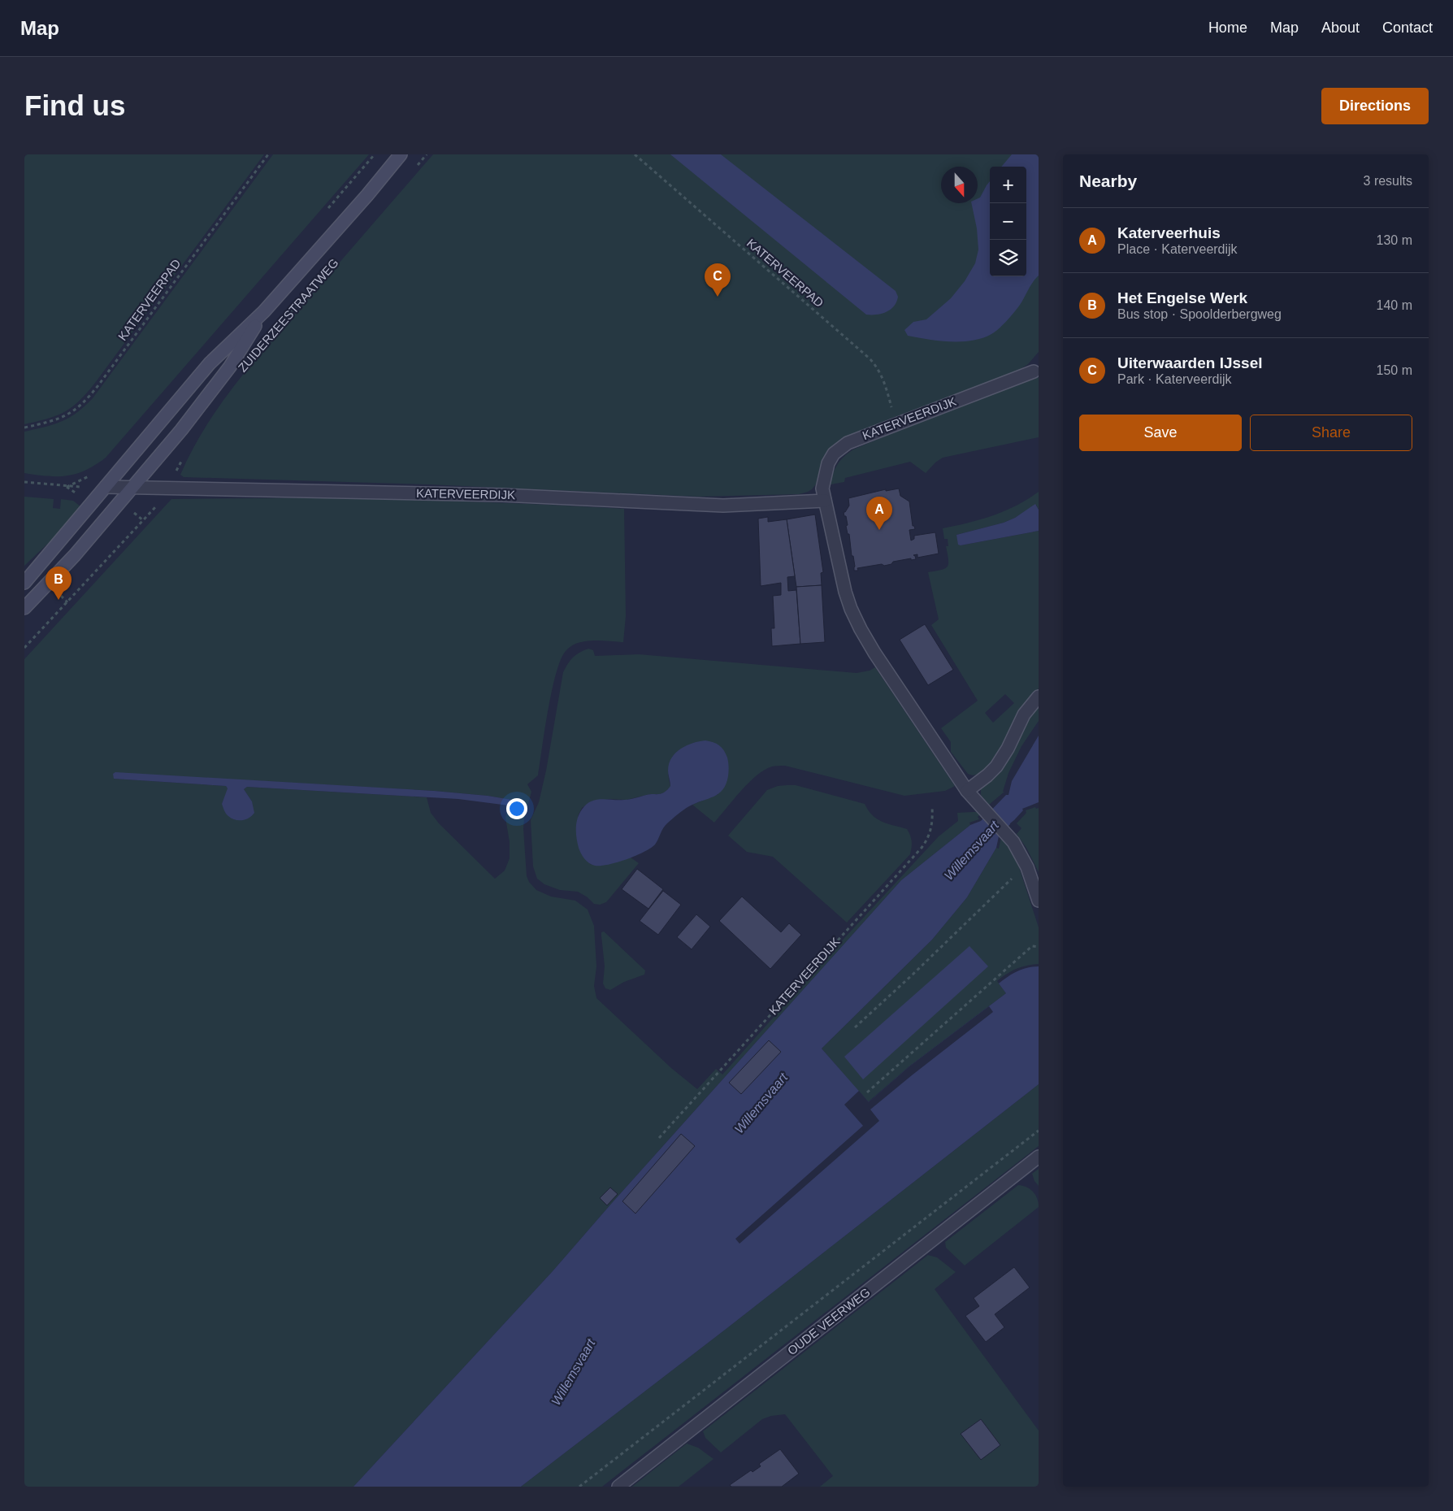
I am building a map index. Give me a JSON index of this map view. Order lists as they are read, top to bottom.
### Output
{
  "streets": {
    "main road": ["ZUIDERZEESTRAATWEG"],
    "street": ["KATERVEERDIJK", "OUDE VEERWEG"],
    "path": ["KATERVEERPAD"]
  },
  "crossings": [
    ["KATERVEERPAD", "KATERVEERDIJK"],
    ["ZUIDERZEESTRAATWEG", "KATERVEERDIJK"]
  ],
  "water": ["Willemsvaart"],
  "north": "bottom",
  "page": {
    "header": "Map",
    "nav": [
      "Home",
      "Map",
      "About",
      "Contact"
    ],
    "buttons": [
      "Directions",
      ["Save", "Share"]
    ],
    "title": "Find us",
    "heading": ["Nearby", "3 results"],
    "map_buttons": ["+", "−"],
    "list": [
      {
        "mark": "A",
        "name": "Katerveerhuis",
        "note": "Place · Katerveerdijk",
        "value": "130 m"
      },
      {
        "mark": "B",
        "name": "Het Engelse Werk",
        "note": "Bus stop · Spoolderbergweg",
        "value": "140 m"
      },
      {
        "mark": "C",
        "name": "Uiterwaarden IJssel",
        "note": "Park · Katerveerdijk",
        "value": "150 m"
      }
    ],
    "pins": ["C", "A", "B"]
  }
}
